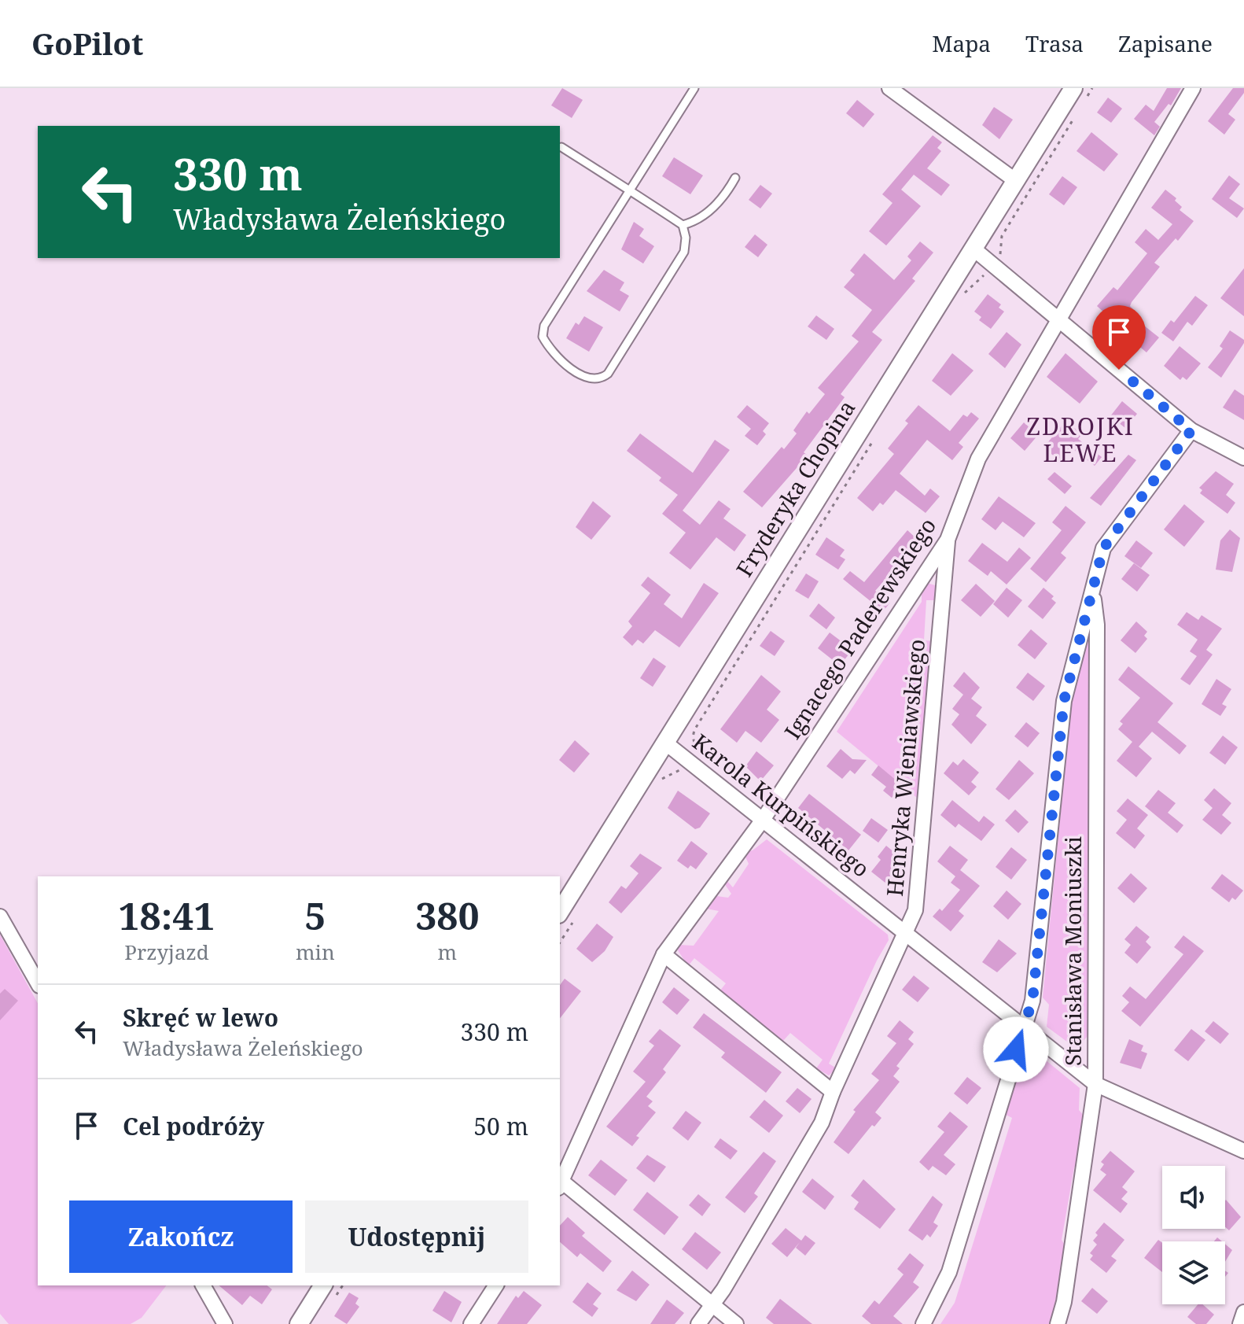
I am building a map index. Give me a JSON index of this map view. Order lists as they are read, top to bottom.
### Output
{
  "streets": {
    "street": [
      "Fryderyka Chopina",
      "Ignacego Paderewskiego",
      "Henryka Wieniawskiego",
      "Karola Kurpińskiego",
      "Stanisława Moniuszki"
    ]
  },
  "crossings": [
    ["Fryderyka Chopina", "Karola Kurpińskiego"],
    ["Ignacego Paderewskiego", "Henryka Wieniawskiego"],
    ["Ignacego Paderewskiego", "Karola Kurpińskiego"],
    ["Henryka Wieniawskiego", "Karola Kurpińskiego"],
    ["Karola Kurpińskiego", "Stanisława Moniuszki"]
  ],
  "districts": ["ZDROJKI LEWE"],
  "page": {
    "header": "GoPilot",
    "nav": ["Mapa", "Trasa", "Zapisane"],
    "turn": ["330 m", "Władysława Żeleńskiego"],
    "eta": [
      "18:41",
      "Przyjazd",
      "5",
      "min",
      "380",
      "m"
    ],
    "list": [
      {
        "name": "Skręć w lewo",
        "note": "Władysława Żeleńskiego",
        "value": "330 m"
      },
      {
        "name": "Cel podróży",
        "value": "50 m"
      }
    ],
    "buttons": ["Zakończ", "Udostępnij"]
  }
}
